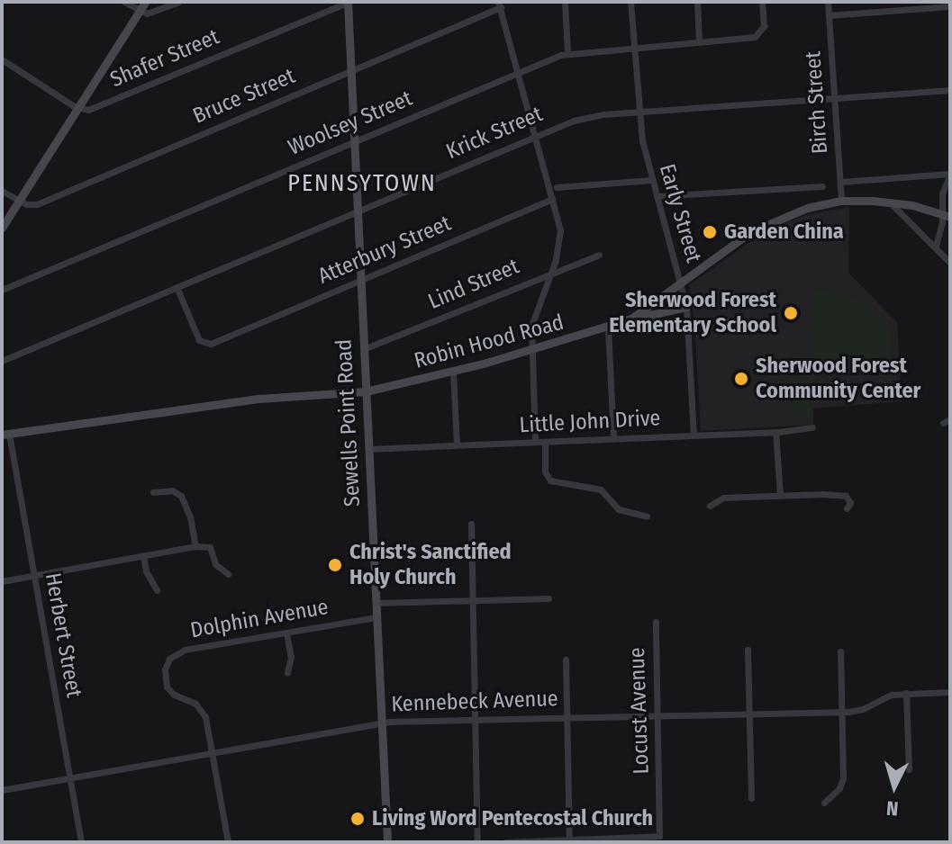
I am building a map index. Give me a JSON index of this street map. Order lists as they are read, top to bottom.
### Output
{
  "streets": {
    "main road": ["Robin Hood Road", "Sewells Point Road"],
    "street": [
      "Shafer Street",
      "Bruce Street",
      "Birch Street",
      "Woolsey Street",
      "Krick Street",
      "Early Street",
      "Atterbury Street",
      "Lind Street",
      "Little John Drive",
      "Dolphin Avenue",
      "Herbert Street",
      "Kennebeck Avenue",
      "Locust Avenue"
    ]
  },
  "crossings": [
    ["Shafer Street", "Sewells Point Road"],
    ["Bruce Street", "Sewells Point Road"],
    ["Birch Street", "Krick Street"],
    ["Birch Street", "Robin Hood Road"],
    ["Woolsey Street", "Early Street"],
    ["Woolsey Street", "Sewells Point Road"],
    ["Krick Street", "Early Street"],
    ["Krick Street", "Atterbury Street"],
    ["Krick Street", "Sewells Point Road"],
    ["Early Street", "Robin Hood Road"],
    ["Early Street", "Little John Drive"],
    ["Atterbury Street", "Sewells Point Road"],
    ["Lind Street", "Sewells Point Road"],
    ["Robin Hood Road", "Sewells Point Road"],
    ["Robin Hood Road", "Herbert Street"],
    ["Little John Drive", "Sewells Point Road"],
    ["Sewells Point Road", "Dolphin Avenue"],
    ["Sewells Point Road", "Kennebeck Avenue"],
    ["Dolphin Avenue", "Kennebeck Avenue"],
    ["Herbert Street", "Kennebeck Avenue"],
    ["Kennebeck Avenue", "Locust Avenue"]
  ],
  "districts": ["PENNSYTOWN"],
  "places": [
    "Garden China",
    "Sherwood Forest Elementary School",
    "Sherwood Forest Community Center",
    "Christ's Sanctified Holy Church",
    "Living Word Pentecostal Church"
  ],
  "north": "bottom"
}
